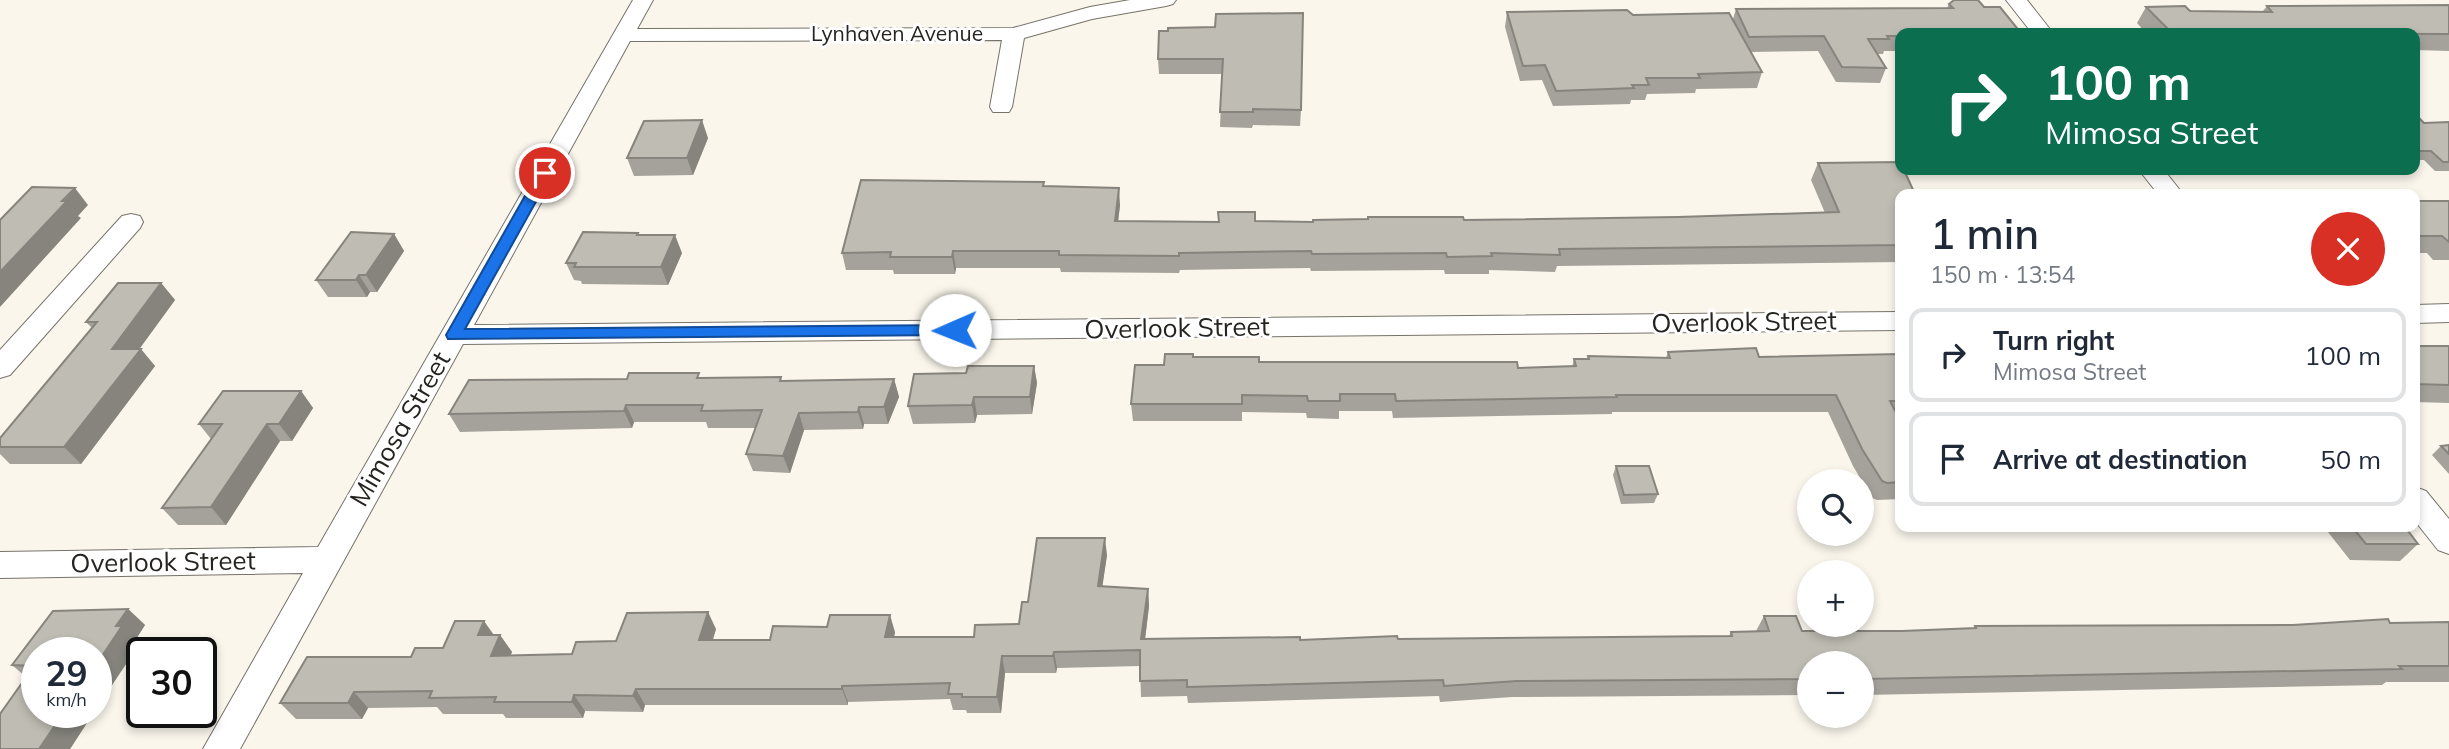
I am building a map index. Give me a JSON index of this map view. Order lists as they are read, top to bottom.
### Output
{
  "streets": {
    "street": ["Lynhaven Avenue", "Overlook Street", "Mimosa Street"]
  },
  "crossings": [
    ["Lynhaven Avenue", "Mimosa Street"],
    ["Overlook Street", "Mimosa Street"]
  ],
  "page": {
    "turn": ["100 m", "Mimosa Street"],
    "heading": ["1 min", "150 m · 13:54"],
    "list": [
      {
        "name": "Turn right",
        "note": "Mimosa Street",
        "value": "100 m"
      },
      {
        "name": "Arrive at destination",
        "value": "50 m"
      }
    ],
    "map_buttons": ["+", "−"],
    "speed": "29 km/h",
    "limit": "30"
  }
}
